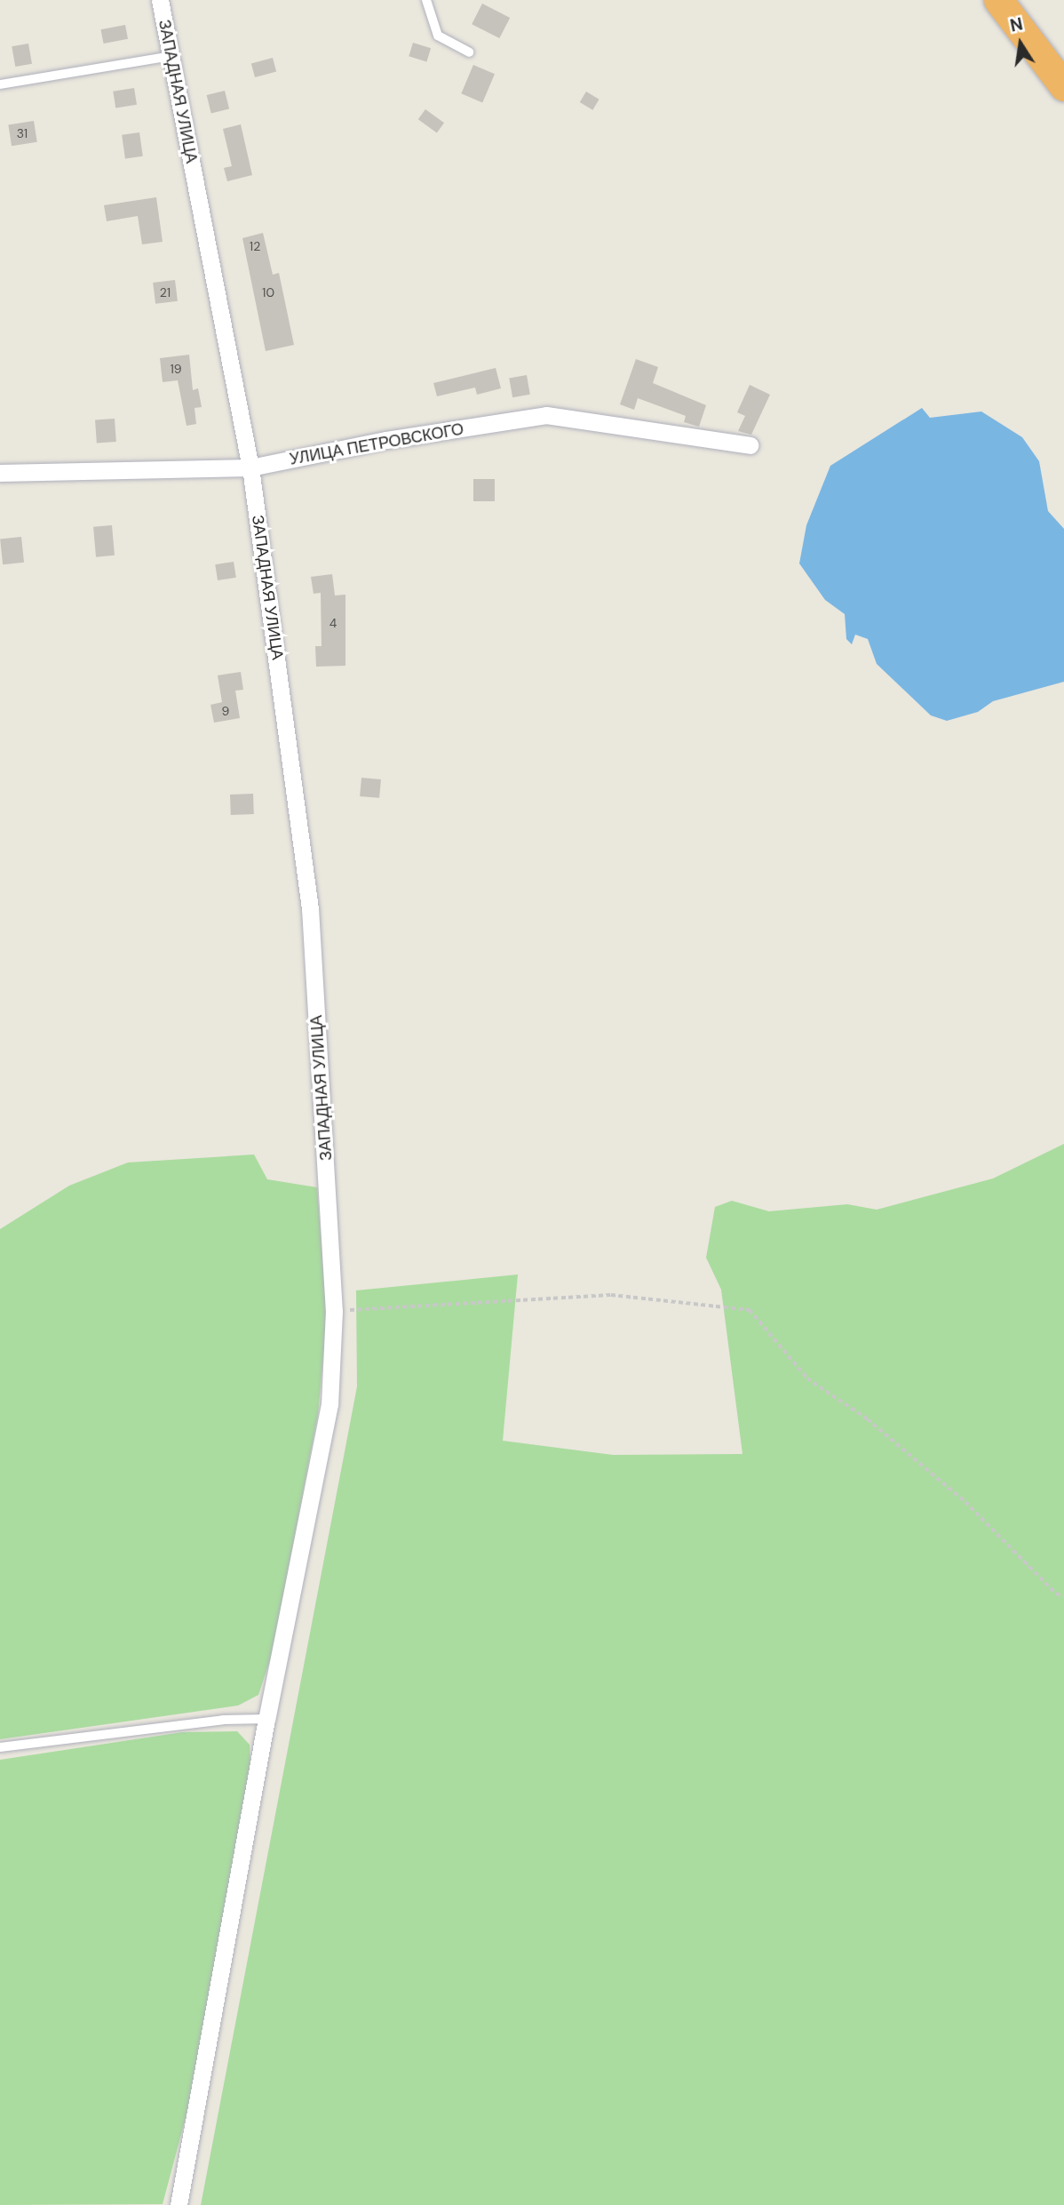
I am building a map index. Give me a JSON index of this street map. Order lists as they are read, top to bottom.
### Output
{
  "streets": {
    "street": ["ЗАПАДНАЯ УЛИЦА", "УЛИЦА ПЕТРОВСКОГО"]
  },
  "crossings": [
    ["ЗАПАДНАЯ УЛИЦА", "УЛИЦА ПЕТРОВСКОГО"]
  ],
  "house_numbers": [
    "31",
    "12",
    "21",
    "10",
    "19",
    "4",
    "9"
  ],
  "north": "top"
}
